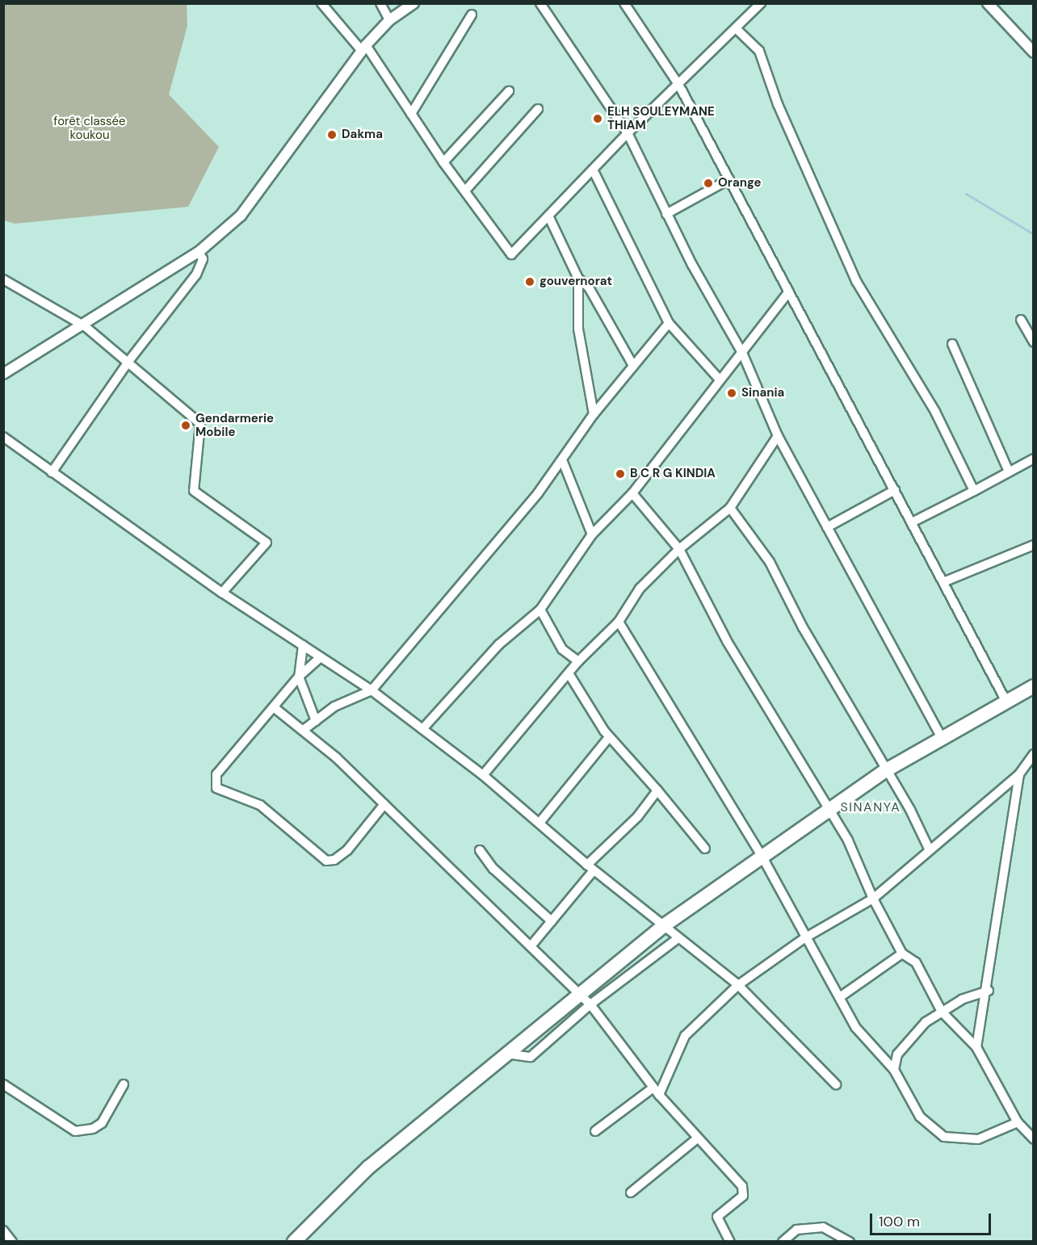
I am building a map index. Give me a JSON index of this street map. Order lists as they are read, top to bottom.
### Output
{
  "districts": ["SINANYA"],
  "parks": ["forêt classée koukou"],
  "places": [
    "ELH SOULEYMANE THIAM",
    "Dakma",
    "Orange",
    "gouvernorat",
    "Sinania",
    "Gendarmerie Mobile",
    "B C R G KINDIA"
  ],
  "scale_bar": "100 m"
}
